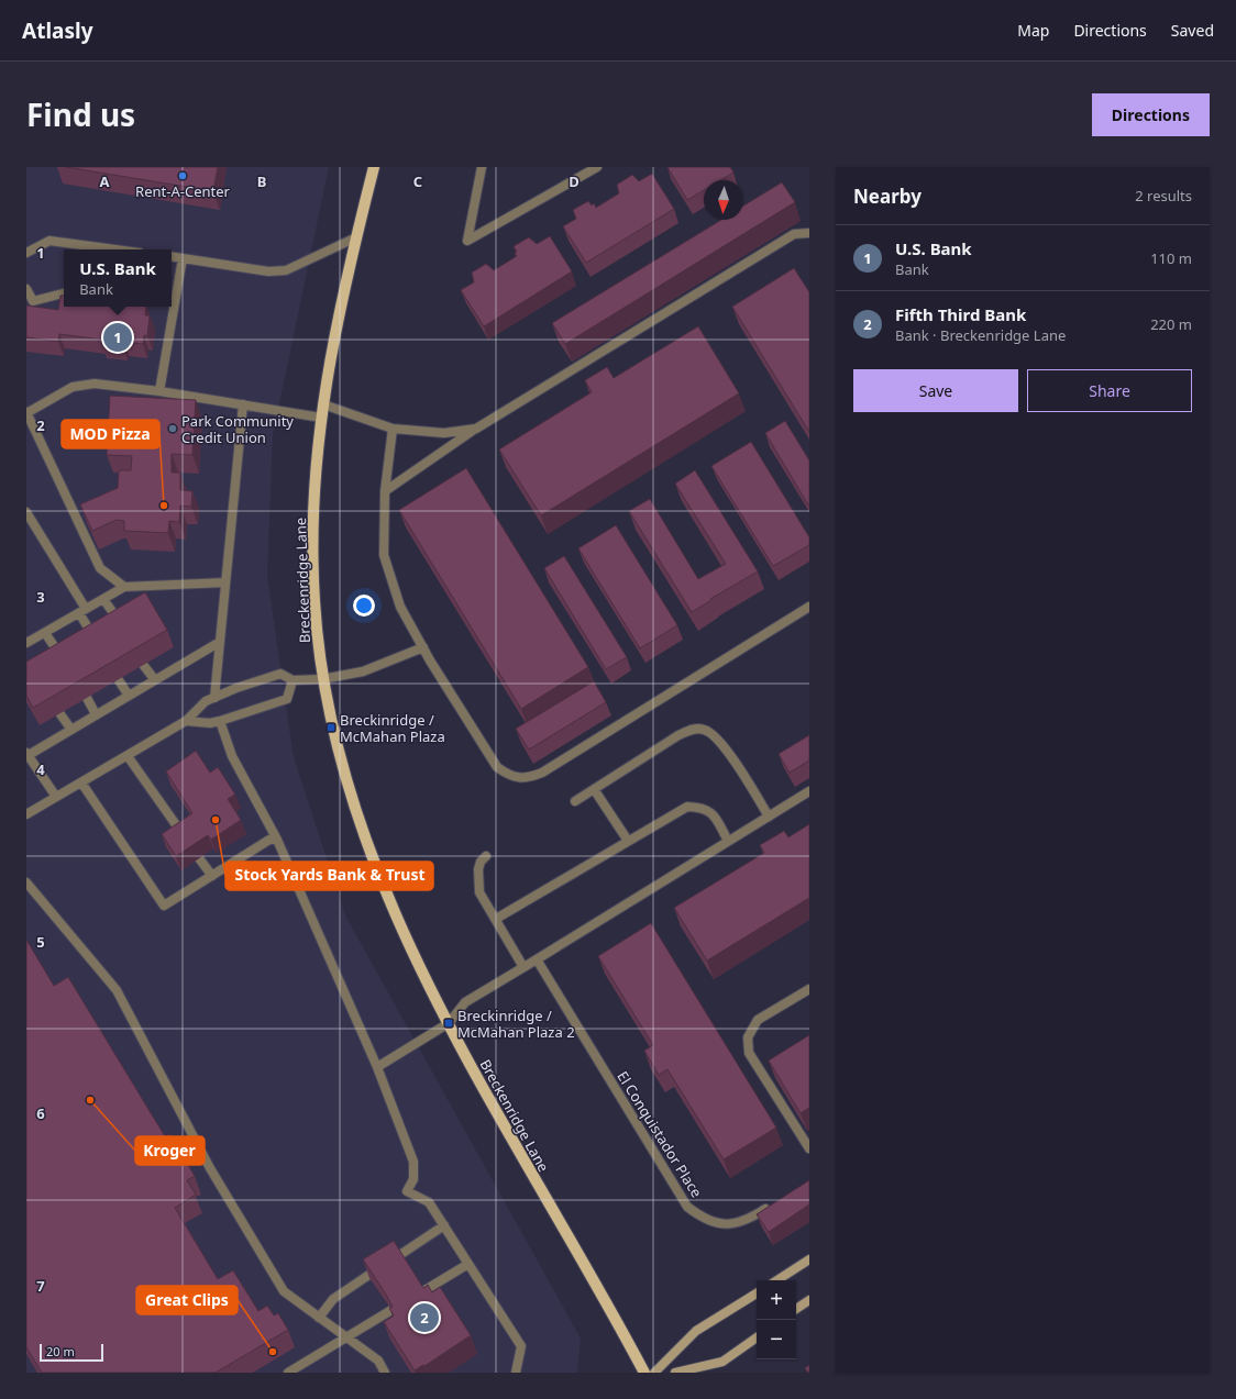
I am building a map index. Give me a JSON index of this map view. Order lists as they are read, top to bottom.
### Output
{
  "streets": {
    "main road": ["Breckenridge Lane"],
    "street": ["El Conquistador Place"]
  },
  "places": {
    "other": [
      "Rent-A-Center",
      "Park Community Credit Union",
      "MOD Pizza",
      "Stock Yards Bank & Trust",
      "Kroger",
      "Great Clips"
    ],
    "transit": ["Breckinridge / McMahan Plaza", "Breckinridge / McMahan Plaza 2"]
  },
  "scale_bar": "20 m",
  "north": "bottom",
  "page": {
    "header": "Atlasly",
    "nav": ["Map", "Directions", "Saved"],
    "title": "Find us",
    "buttons": [
      "Directions",
      ["Save", "Share"]
    ],
    "heading": ["Nearby", "2 results"],
    "list": [
      {
        "mark": "1",
        "name": "U.S. Bank",
        "note": "Bank",
        "value": "110 m"
      },
      {
        "mark": "2",
        "name": "Fifth Third Bank",
        "note": "Bank · Breckenridge Lane",
        "value": "220 m"
      }
    ],
    "popup": ["U.S. Bank", "Bank"],
    "pins": ["1", "2"],
    "map_buttons": ["+", "−"],
    "scale": "20 m"
  },
  "grid": {
    "columns": [
      "A",
      "B",
      "C",
      "D"
    ],
    "rows": [
      "1",
      "2",
      "3",
      "4",
      "5",
      "6",
      "7"
    ]
  }
}
